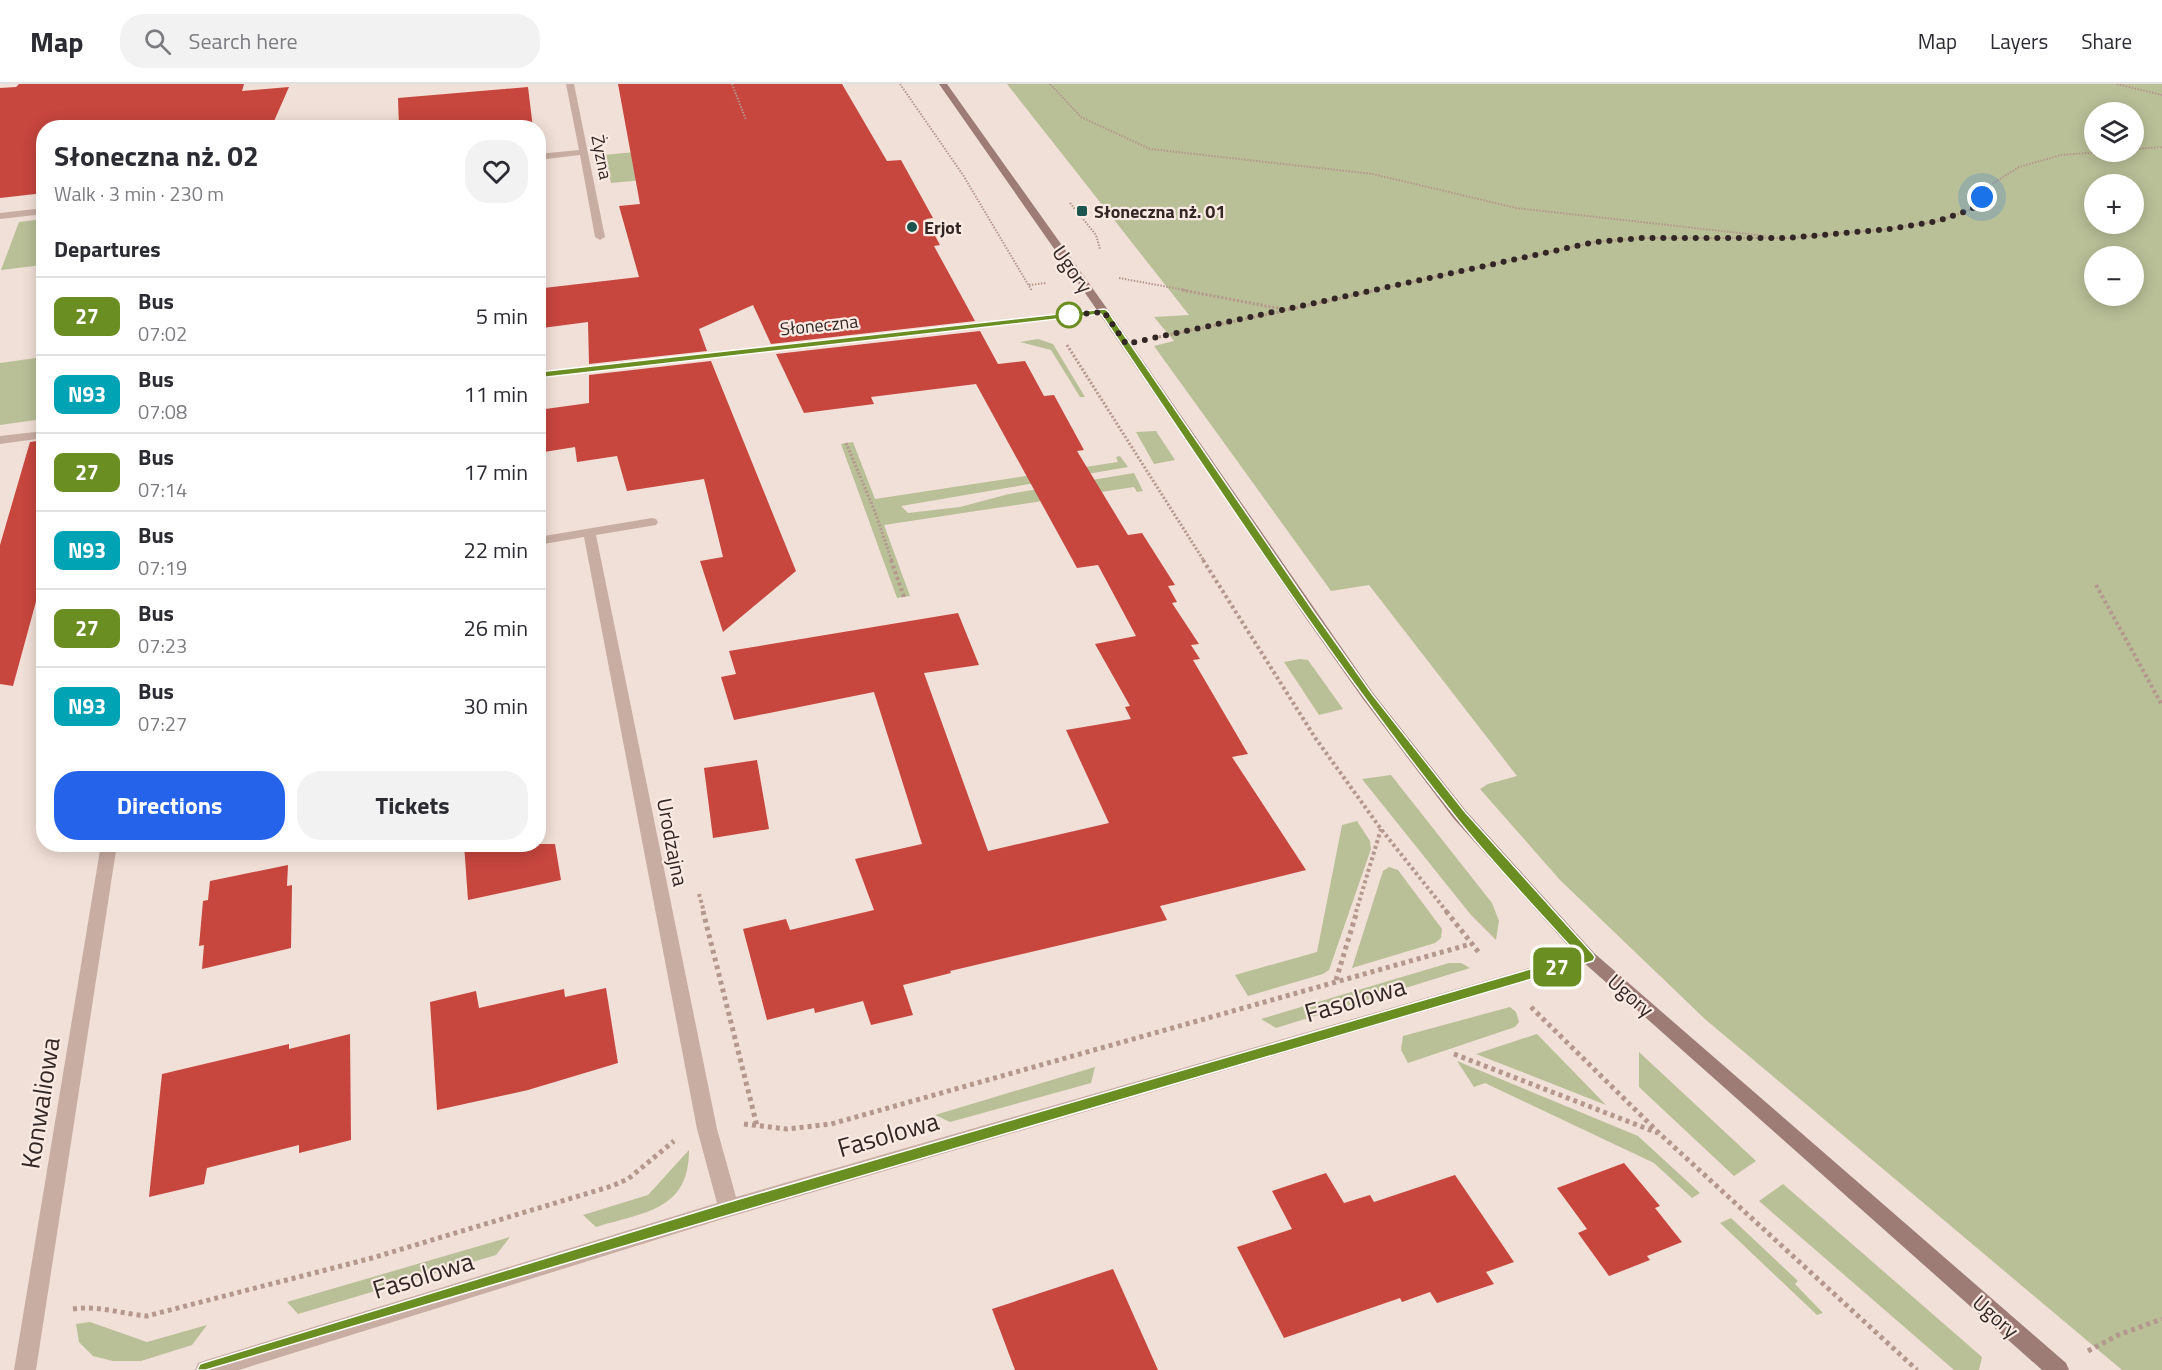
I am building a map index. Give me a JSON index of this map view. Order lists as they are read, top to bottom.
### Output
{
  "streets": {
    "street": [
      "Żyzna",
      "Ugory",
      "Słoneczna",
      "Urodzajna",
      "Fasolowa",
      "Konwaliowa"
    ]
  },
  "crossings": [
    ["Ugory", "Słoneczna"],
    ["Ugory", "Fasolowa"],
    ["Urodzajna", "Fasolowa"]
  ],
  "places": {
    "transit": ["Słoneczna nż. 01"],
    "other": ["Erjot"]
  },
  "lines": ["bus line 27"],
  "page": {
    "header": "Map",
    "search": "Search here",
    "nav": ["Map", "Layers", "Share"],
    "on_map": "27",
    "map_buttons": ["+", "−"],
    "heading": [
      ["Słoneczna nż. 02", "Walk · 3 min · 230 m"],
      "Departures"
    ],
    "list": [
      {
        "mark": "27",
        "name": "Bus",
        "note": "07:02",
        "value": "5 min"
      },
      {
        "mark": "N93",
        "name": "Bus",
        "note": "07:08",
        "value": "11 min"
      },
      {
        "mark": "27",
        "name": "Bus",
        "note": "07:14",
        "value": "17 min"
      },
      {
        "mark": "N93",
        "name": "Bus",
        "note": "07:19",
        "value": "22 min"
      },
      {
        "mark": "27",
        "name": "Bus",
        "note": "07:23",
        "value": "26 min"
      },
      {
        "mark": "N93",
        "name": "Bus",
        "note": "07:27",
        "value": "30 min"
      }
    ],
    "buttons": ["Directions", "Tickets"]
  }
}
